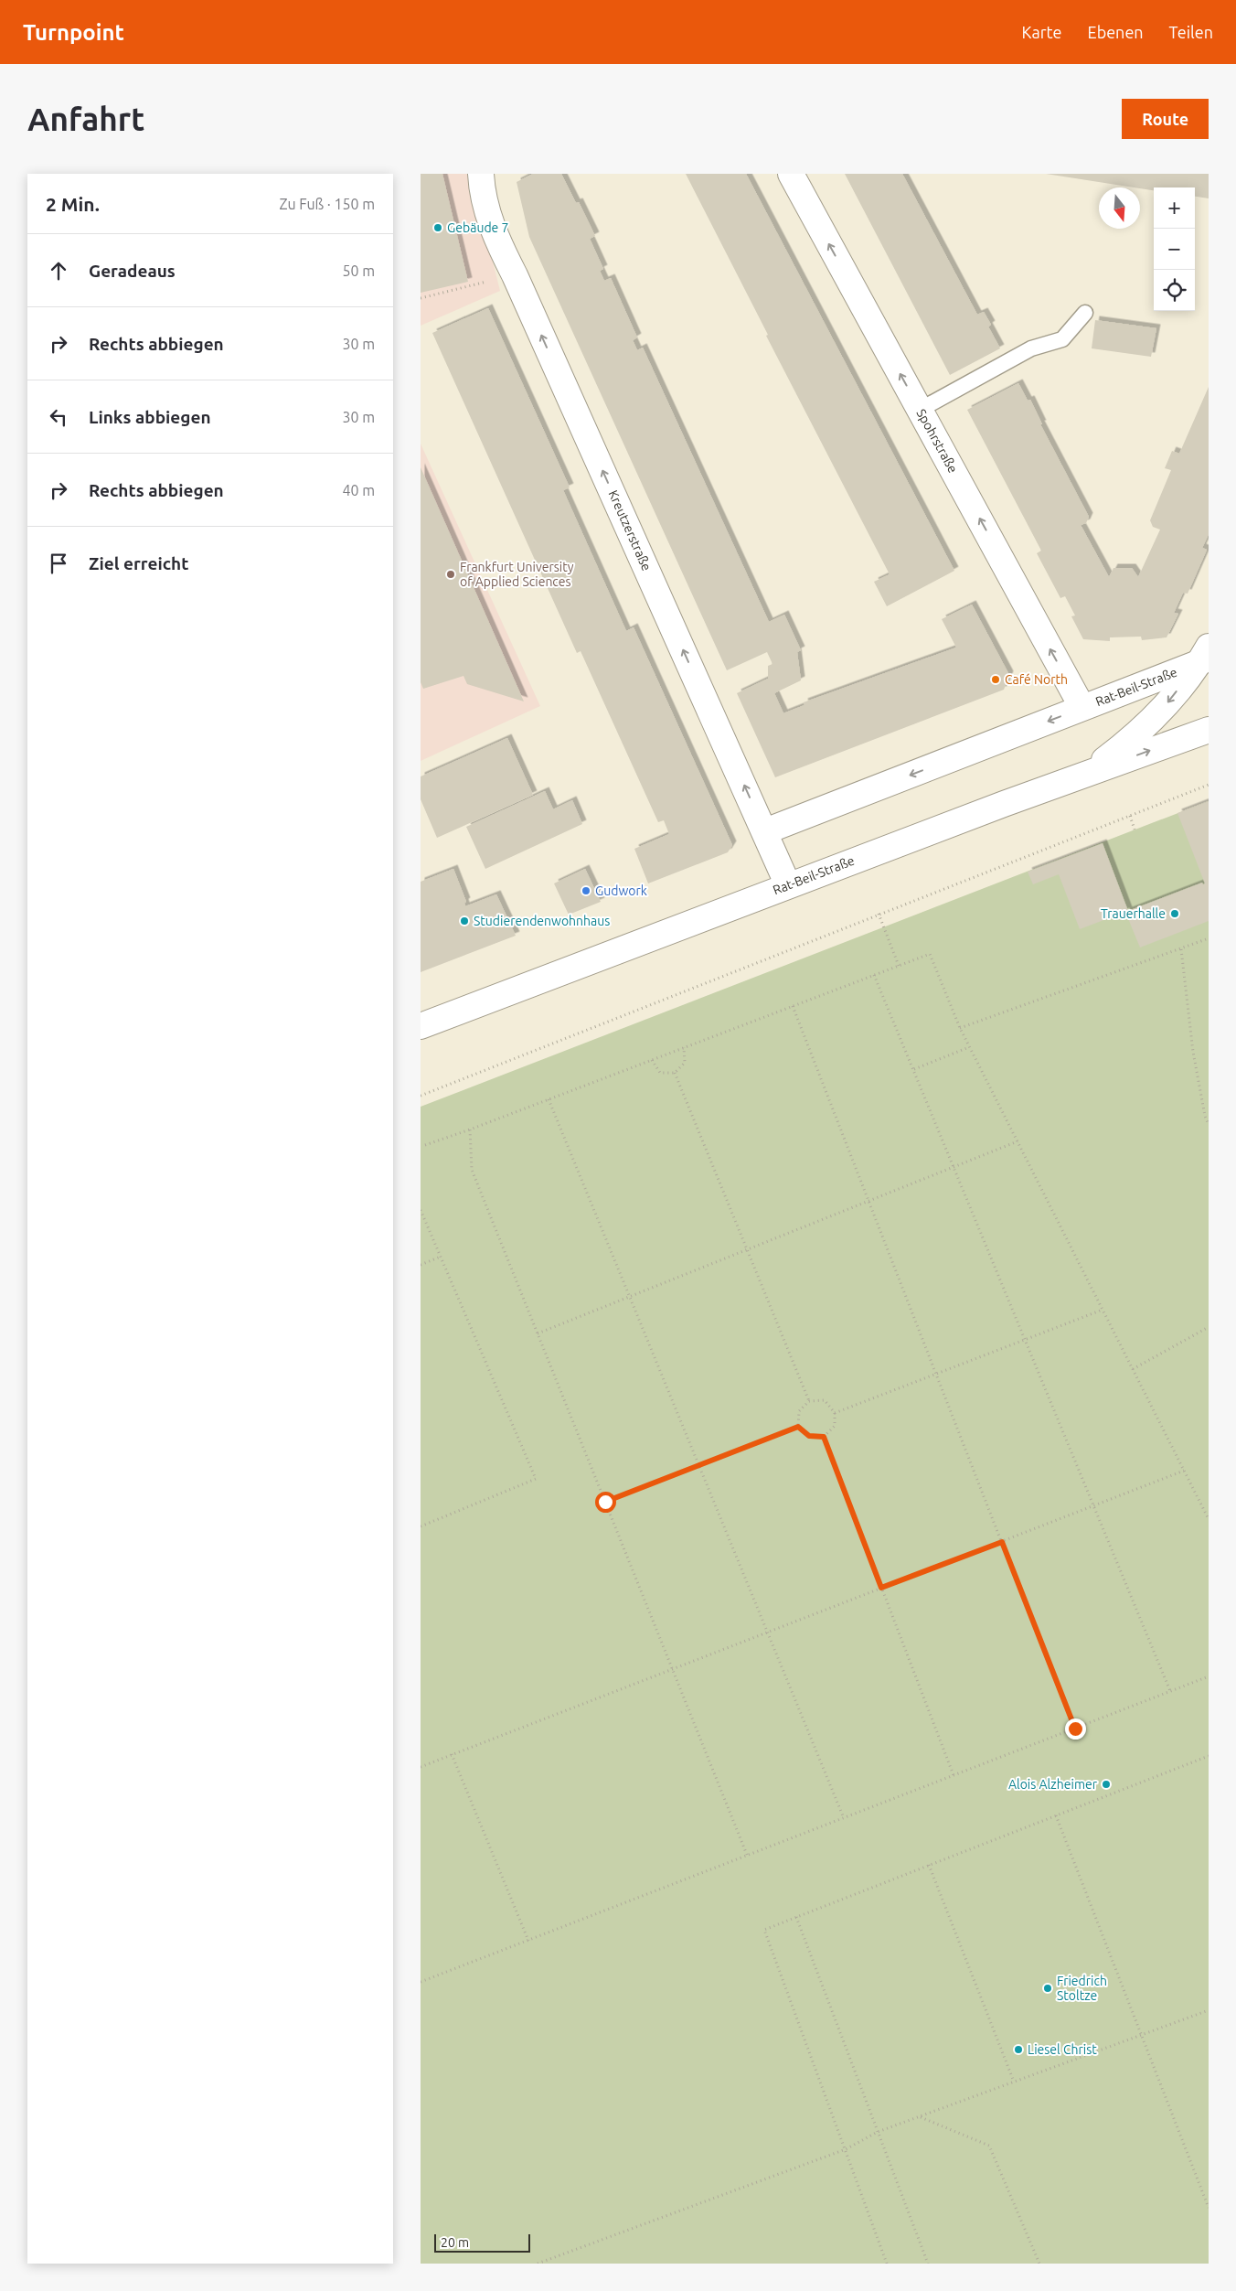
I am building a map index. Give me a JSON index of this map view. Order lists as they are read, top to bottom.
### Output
{
  "streets": {
    "street": ["Spohrstraße", "Kreutzerstraße", "Rat-Beil-Straße"]
  },
  "crossings": [
    ["Spohrstraße", "Rat-Beil-Straße"],
    ["Kreutzerstraße", "Rat-Beil-Straße"]
  ],
  "one_way": ["Spohrstraße", "Kreutzerstraße"],
  "places": [
    "Gebäude 7",
    "Frankfurt University of Applied Sciences",
    "Café North",
    "Gudwork",
    "Trauerhalle",
    "Studierendenwohnhaus",
    "Alois Alzheimer",
    "Friedrich Stoltze",
    "Liesel Christ"
  ],
  "scale_bar": "20 m",
  "north": "bottom",
  "page": {
    "header": "Turnpoint",
    "nav": ["Karte", "Ebenen", "Teilen"],
    "buttons": "Route",
    "title": "Anfahrt",
    "heading": ["2 Min.", "Zu Fuß · 150 m"],
    "map_buttons": ["+", "−"],
    "list": [
      ["Geradeaus", "50 m"],
      ["Rechts abbiegen", "30 m"],
      ["Links abbiegen", "30 m"],
      ["Rechts abbiegen", "40 m"],
      "Ziel erreicht"
    ],
    "scale": "20 m"
  }
}
